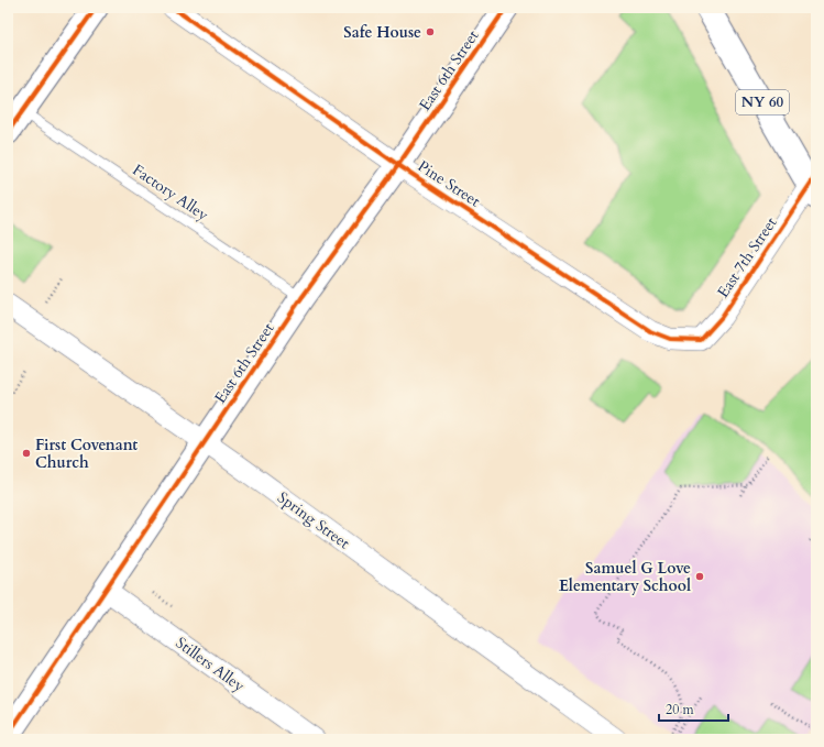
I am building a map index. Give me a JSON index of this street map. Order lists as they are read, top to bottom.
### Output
{
  "streets": {
    "main road": ["East 6th Street", "NY 60"],
    "street": [
      "Pine Street",
      "East 7th Street",
      "Spring Street",
      "Stillers Alley"
    ],
    "lane": ["Factory Alley"]
  },
  "crossings": [
    ["East 6th Street", "Pine Street"],
    ["East 6th Street", "Factory Alley"],
    ["East 6th Street", "Spring Street"],
    ["East 6th Street", "Stillers Alley"],
    ["NY 60", "East 7th Street"],
    ["Pine Street", "East 7th Street"]
  ],
  "places": ["Safe House", "First Covenant Church", "Samuel G Love Elementary School"],
  "scale_bar": "20 m"
}
